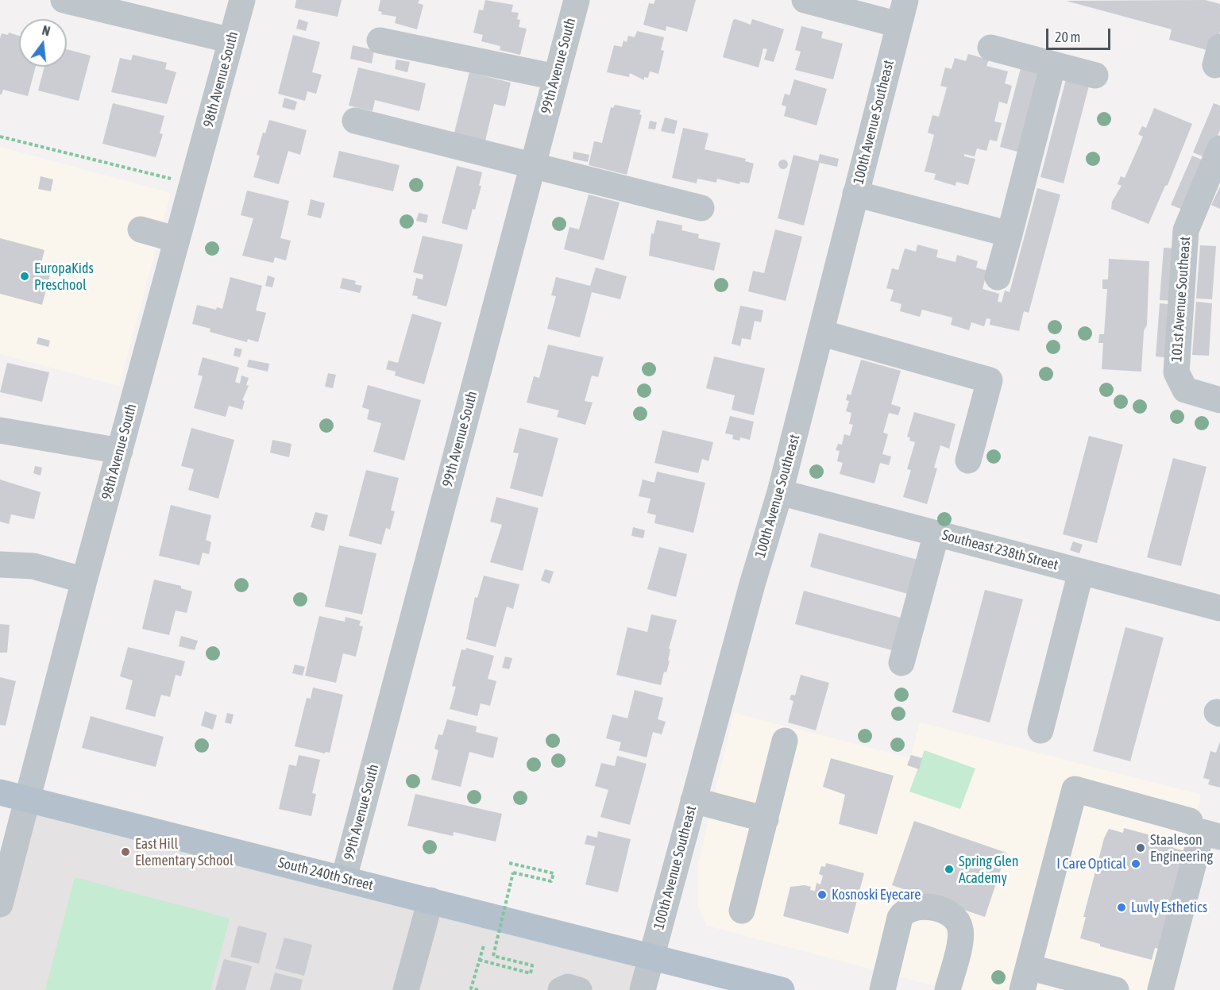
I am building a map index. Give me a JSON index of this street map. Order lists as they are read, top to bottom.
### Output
{
  "streets": {
    "main road": ["South 240th Street"],
    "street": [
      "99th Avenue South",
      "98th Avenue South",
      "100th Avenue Southeast",
      "101st Avenue Southeast",
      "Southeast 238th Street"
    ]
  },
  "crossings": [
    ["99th Avenue South", "South 240th Street"],
    ["98th Avenue South", "South 240th Street"],
    ["100th Avenue Southeast", "Southeast 238th Street"],
    ["100th Avenue Southeast", "South 240th Street"]
  ],
  "places": [
    "EuropaKids Preschool",
    "Staaleson Engineering",
    "East Hill Elementary School",
    "I Care Optical",
    "Spring Glen Academy",
    "Kosnoski Eyecare",
    "Luvly Esthetics"
  ],
  "scale_bar": "20 m",
  "north": "top"
}
